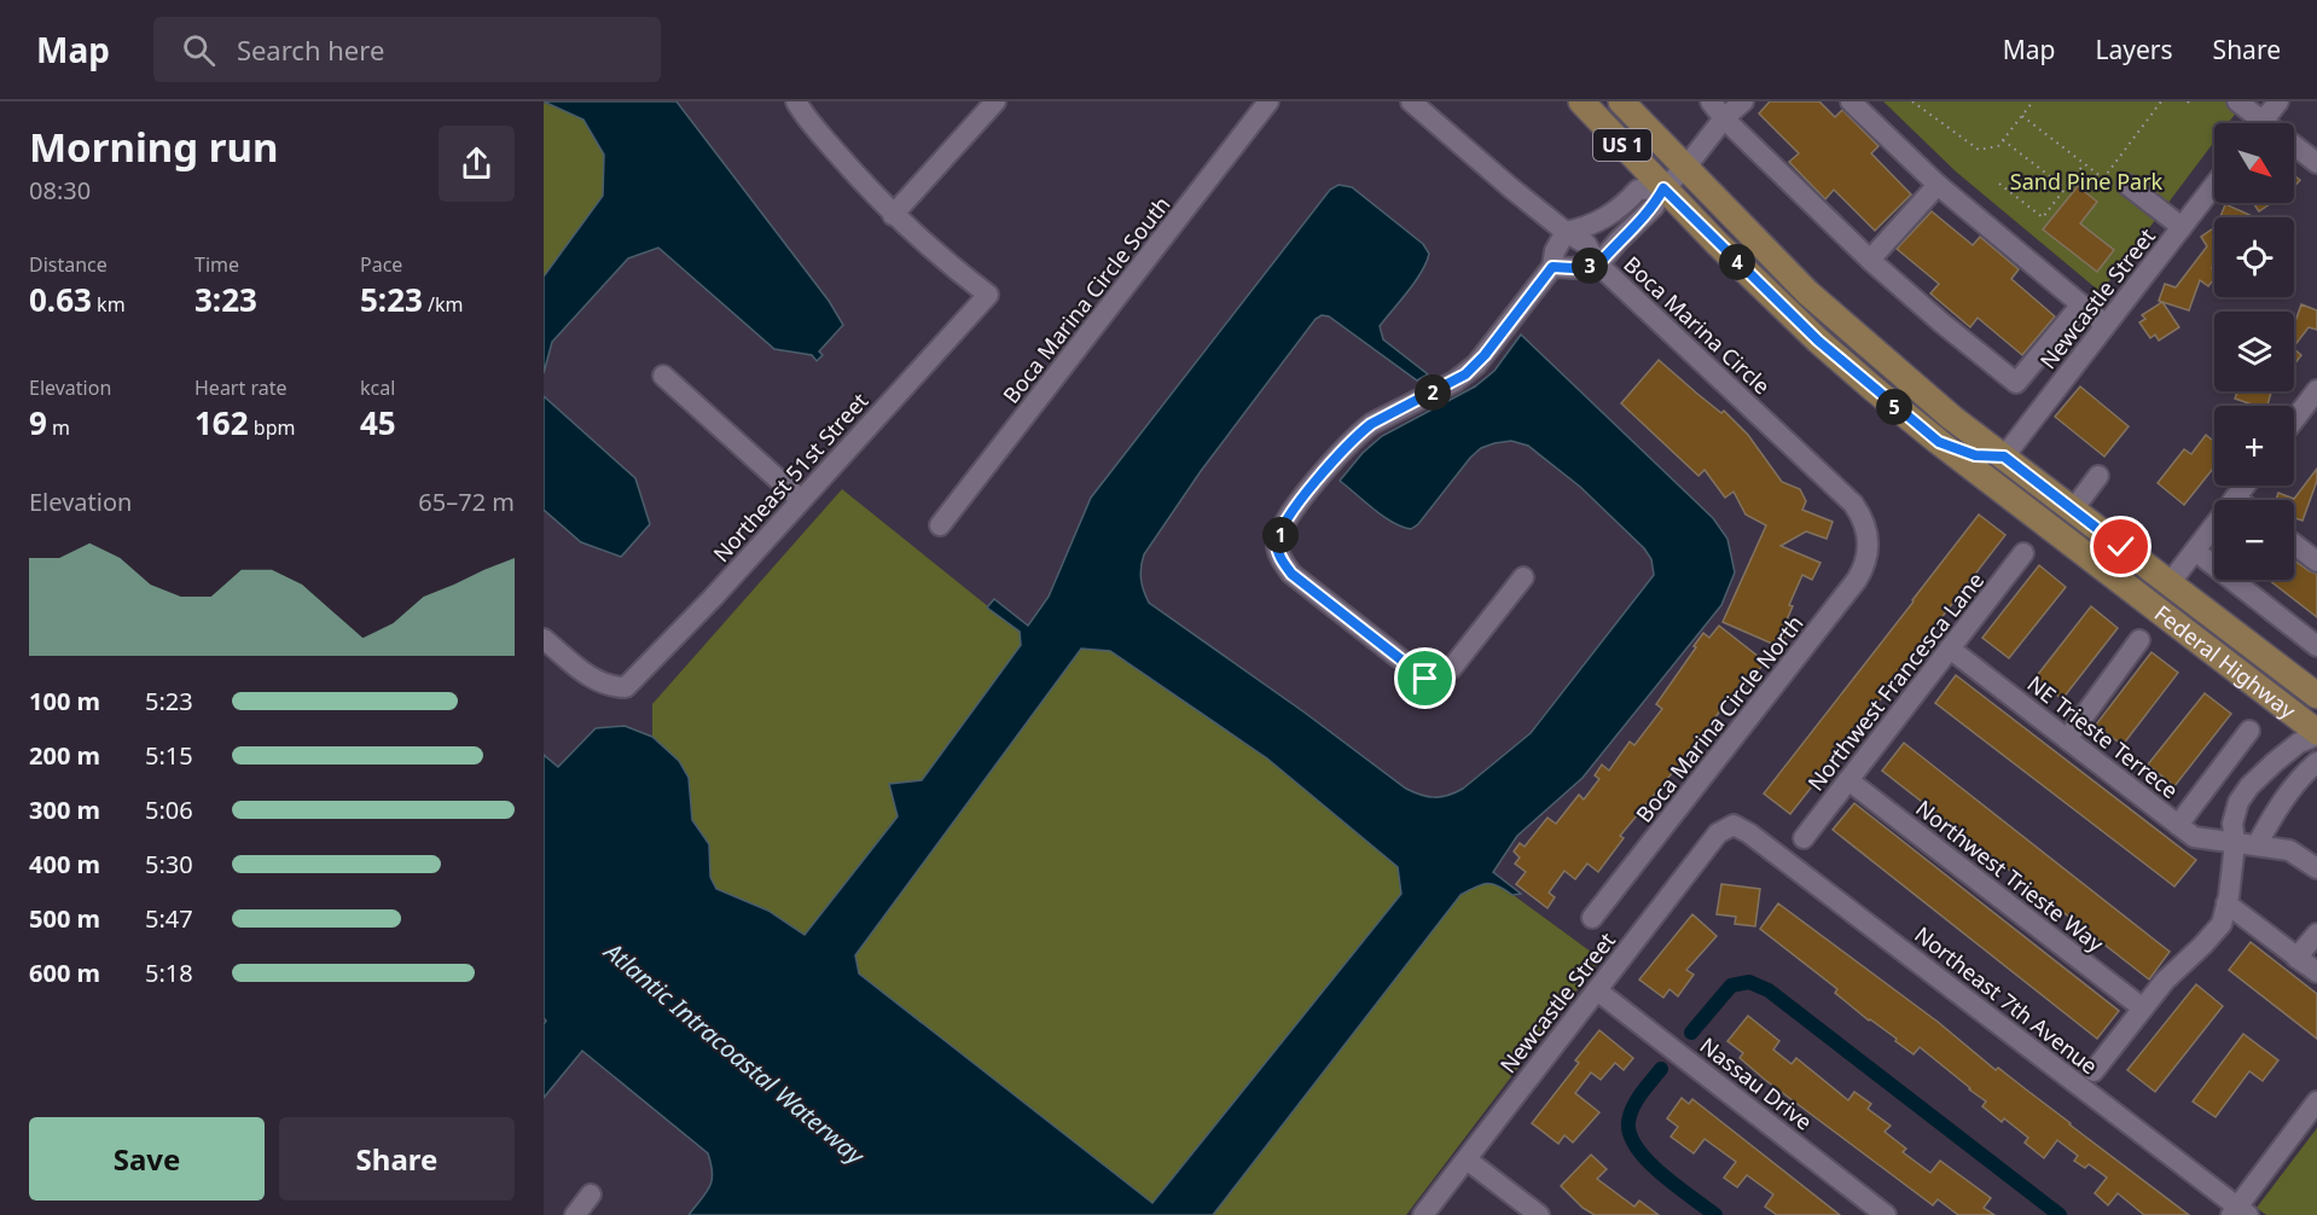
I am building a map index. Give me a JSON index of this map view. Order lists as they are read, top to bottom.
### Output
{
  "streets": {
    "main road": ["US 1", "Federal Highway"],
    "street": [
      "Newcastle Street",
      "Boca Marina Circle South",
      "Boca Marina Circle",
      "Northeast 51st Street",
      "Northwest Francesca Lane",
      "Boca Marina Circle North",
      "NE Trieste Terrece",
      "Northwest Trieste Way",
      "Northeast 7th Avenue",
      "Nassau Drive"
    ]
  },
  "crossings": [
    ["Newcastle Street", "Federal Highway"],
    ["Newcastle Street", "Northeast 7th Avenue"],
    ["Newcastle Street", "Nassau Drive"],
    ["Boca Marina Circle", "Boca Marina Circle North"],
    ["Northwest Francesca Lane", "NE Trieste Terrece"],
    ["Northwest Francesca Lane", "Northwest Trieste Way"]
  ],
  "water": ["Atlantic Intracoastal Waterway"],
  "parks": ["Sand Pine Park"],
  "north": "bottom right",
  "page": {
    "header": "Map",
    "search": "Search here",
    "nav": ["Map", "Layers", "Share"],
    "heading": ["Morning run", "08:30"],
    "map_buttons": ["+", "−"],
    "stats": [
      ["Distance", "0.63 km"],
      ["Time", "3:23"],
      ["Pace", "5:23 /km"],
      ["Elevation", "9 m"],
      ["Heart rate", "162 bpm"],
      ["kcal", "45"]
    ],
    "pins": [
      "4",
      "3",
      "2",
      "5",
      "1"
    ],
    "chart": ["Elevation", "65–72 m"],
    "list": [
      {
        "name": "100 m",
        "note": "5:23"
      },
      {
        "name": "200 m",
        "note": "5:15"
      },
      {
        "name": "300 m",
        "note": "5:06"
      },
      {
        "name": "400 m",
        "note": "5:30"
      },
      {
        "name": "500 m",
        "note": "5:47"
      },
      {
        "name": "600 m",
        "note": "5:18"
      }
    ],
    "buttons": ["Save", "Share"]
  }
}
